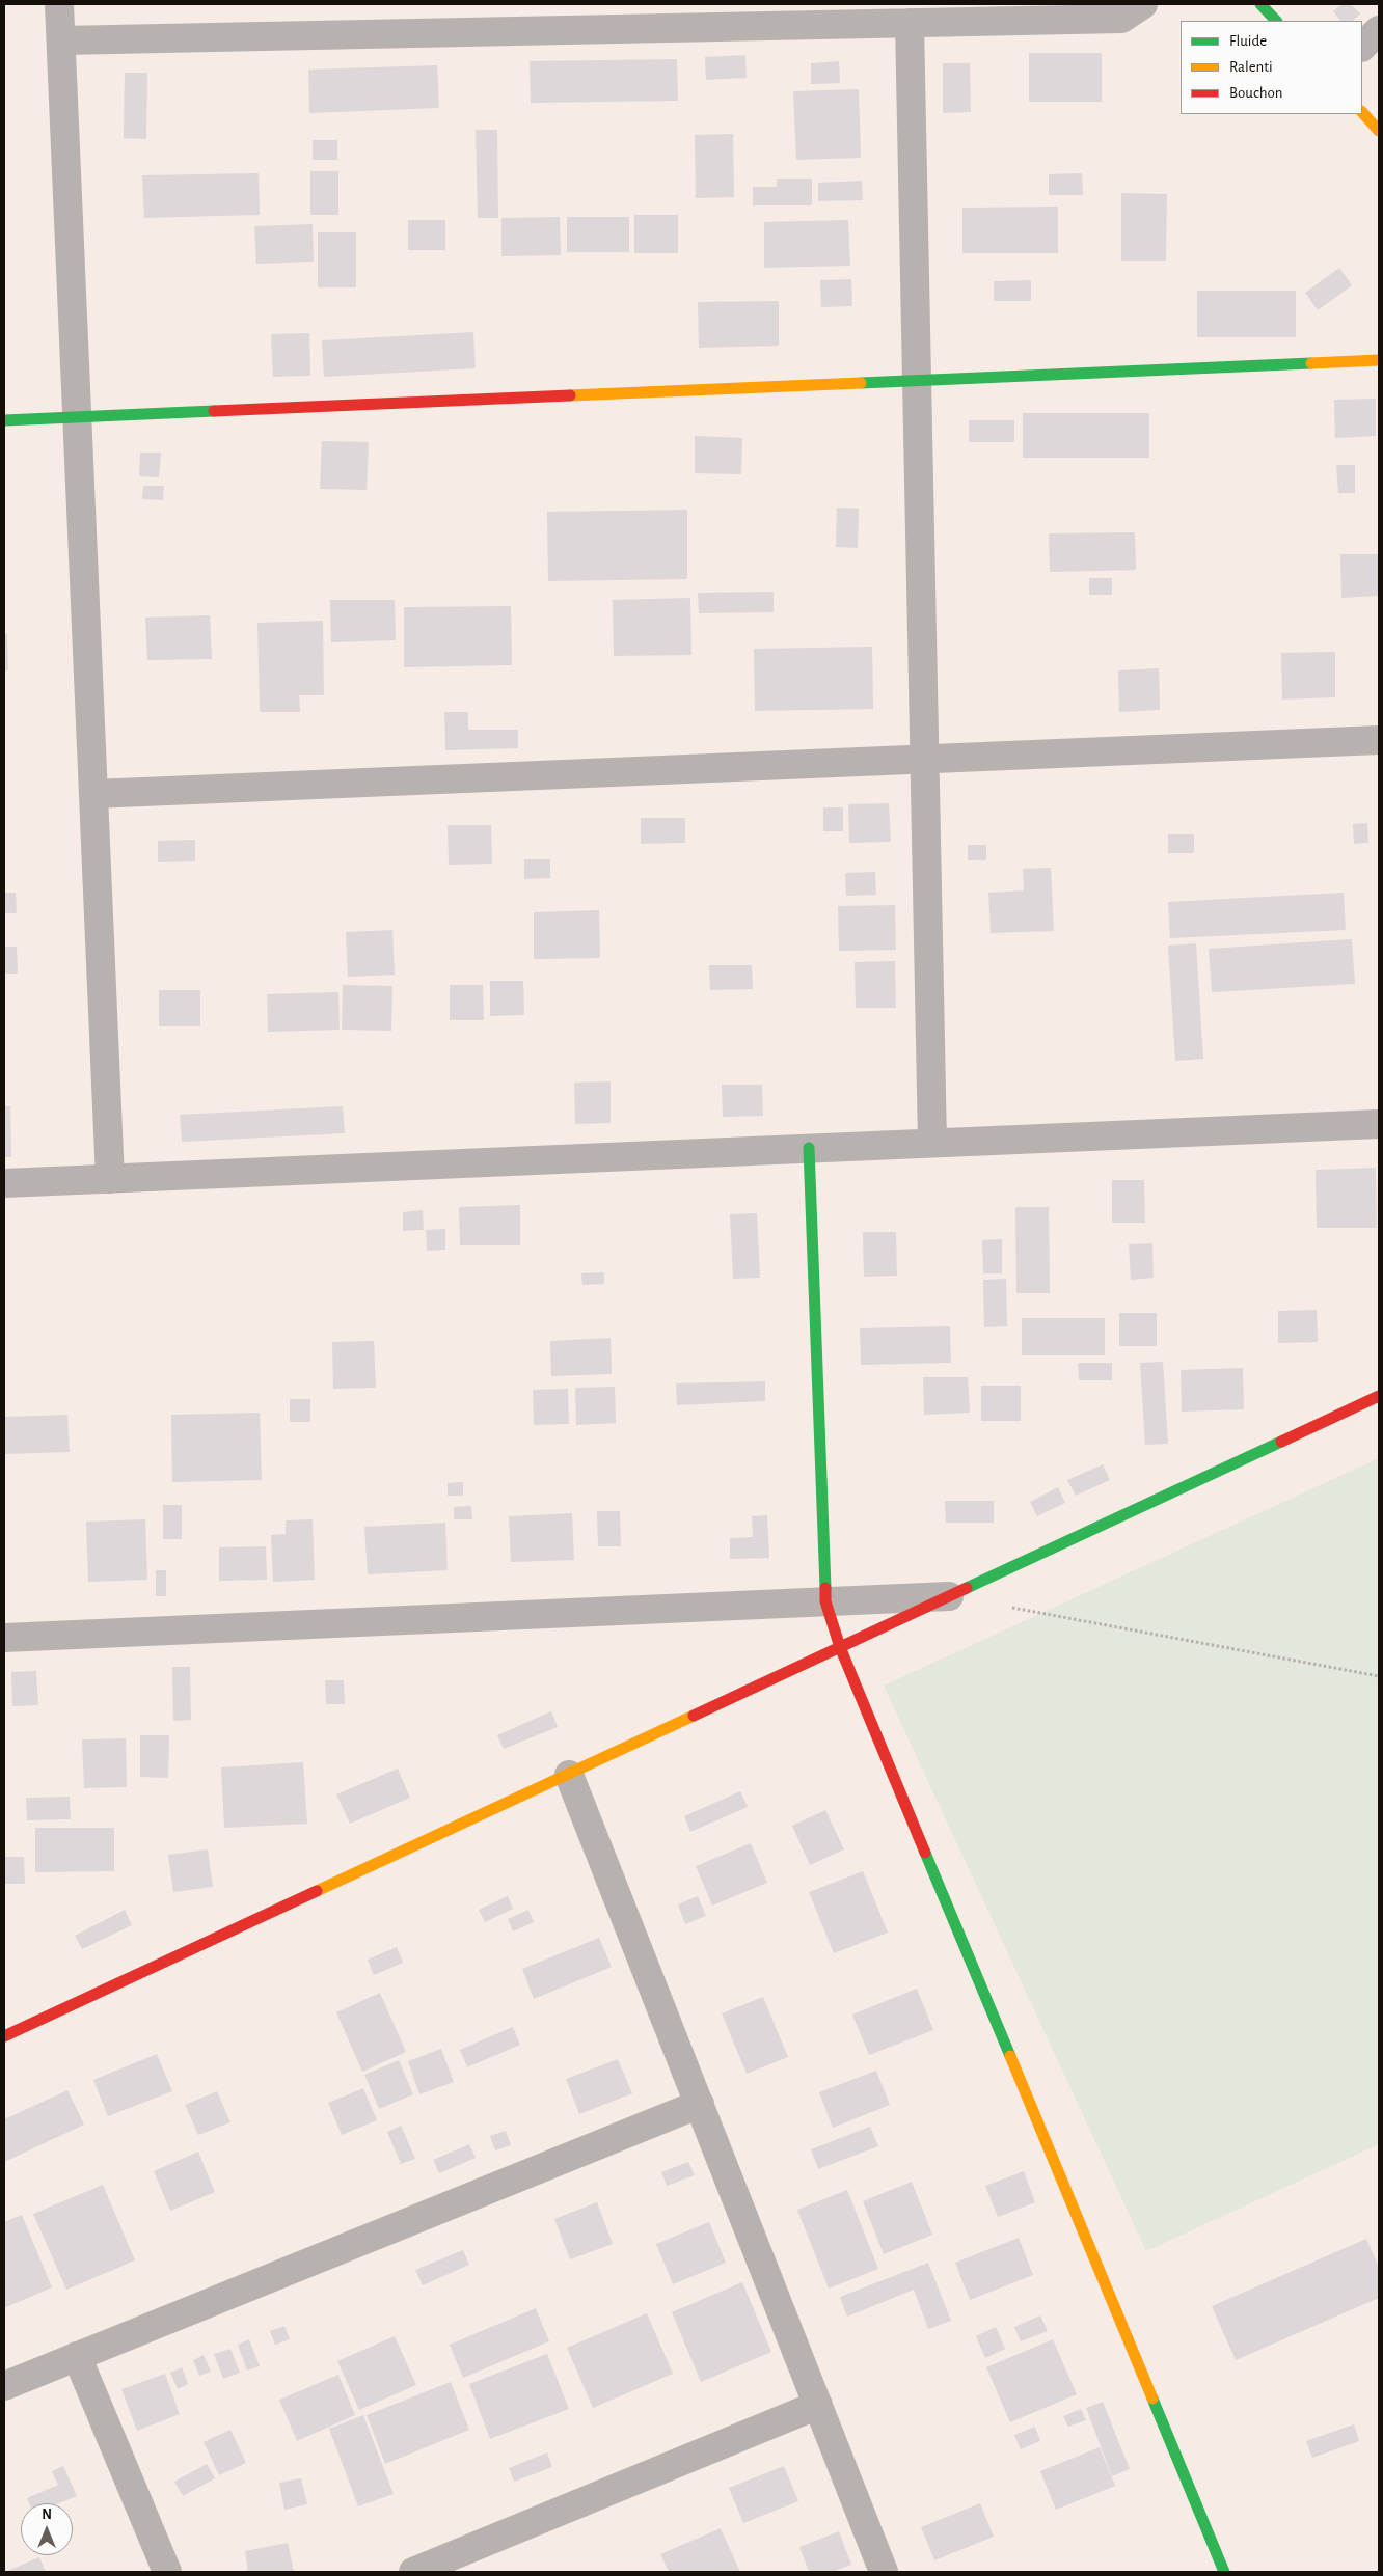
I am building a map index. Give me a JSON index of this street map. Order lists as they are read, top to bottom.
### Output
{
  "legend": ["Fluide", "Ralenti", "Bouchon"],
  "north": "top"
}
